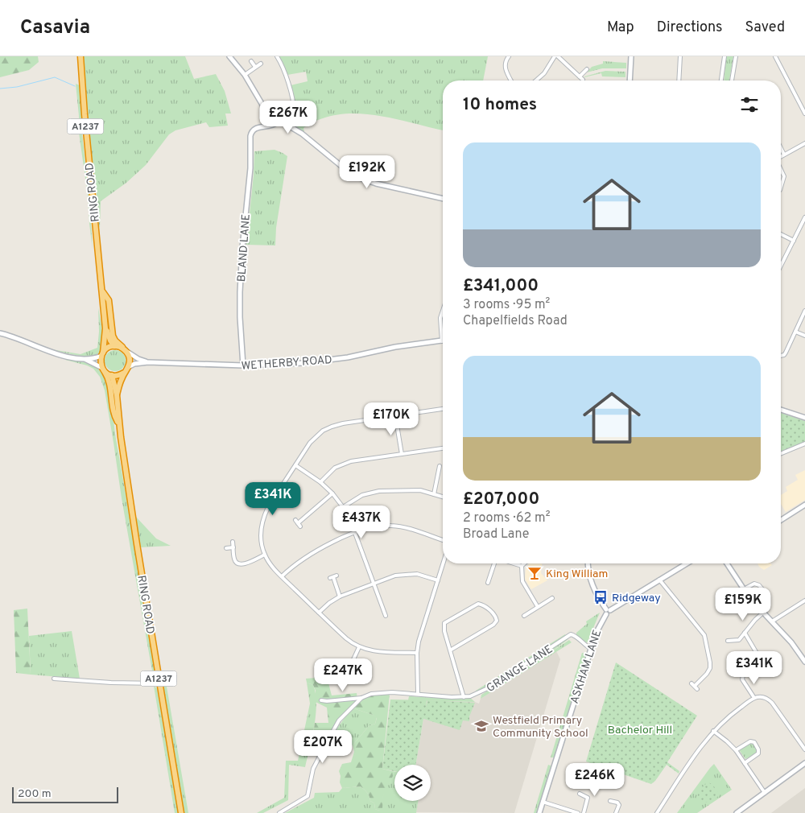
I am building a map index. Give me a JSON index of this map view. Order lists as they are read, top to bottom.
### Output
{
  "streets": {
    "highway": ["A1237", "RING ROAD"],
    "street": [
      "BLAND LANE",
      "WETHERBY ROAD",
      "ASKHAM LANE",
      "GRANGE LANE"
    ]
  },
  "crossings": [
    ["RING ROAD", "WETHERBY ROAD"],
    ["BLAND LANE", "WETHERBY ROAD"],
    ["ASKHAM LANE", "GRANGE LANE"]
  ],
  "parks": ["Bachelor Hill"],
  "places": {
    "bar": ["King William"],
    "bus stop": ["Ridgeway"],
    "school or university": ["Westfield Primary Community School"]
  },
  "scale_bar": "200 m",
  "page": {
    "header": "Casavia",
    "nav": ["Map", "Directions", "Saved"],
    "heading": "10 homes",
    "price": [
      "£267K",
      "£192K",
      "£170K",
      "£341K",
      "£437K",
      "£159K",
      "£341K",
      "£247K",
      "£207K",
      "£246K"
    ],
    "list": [
      {
        "name": "£341,000",
        "note": "3 rooms · 95 m² · Chapelfields Road"
      },
      {
        "name": "£207,000",
        "note": "2 rooms · 62 m² · Broad Lane"
      }
    ],
    "scale": "200 m"
  }
}
